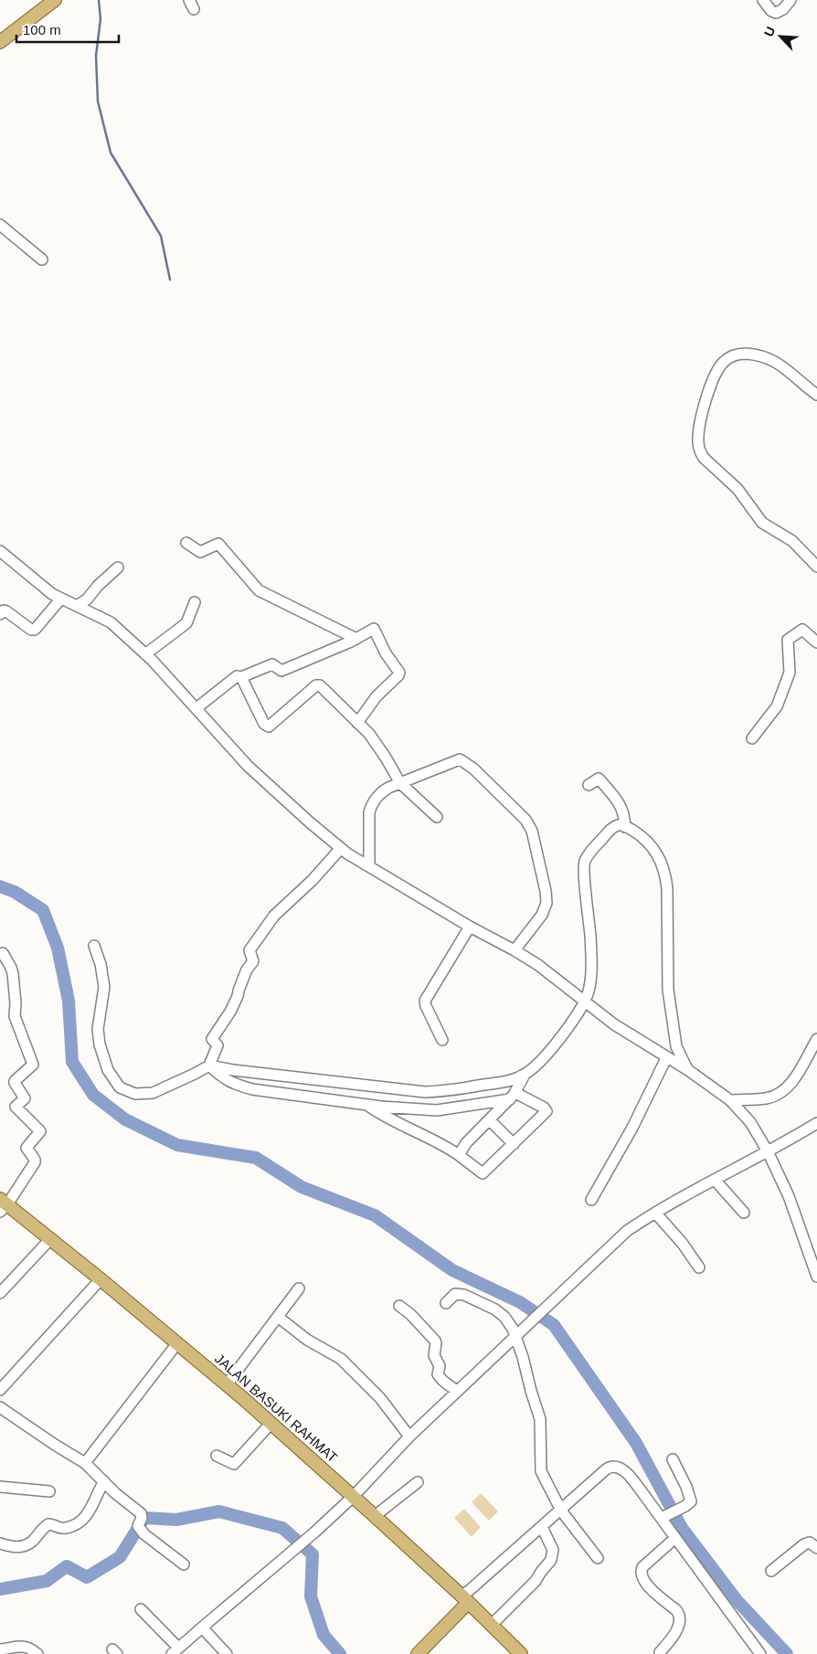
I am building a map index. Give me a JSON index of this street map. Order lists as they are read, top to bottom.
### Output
{
  "streets": {
    "main road": ["JALAN BASUKI RAHMAT"]
  },
  "scale_bar": "100 m",
  "north": "top left"
}
